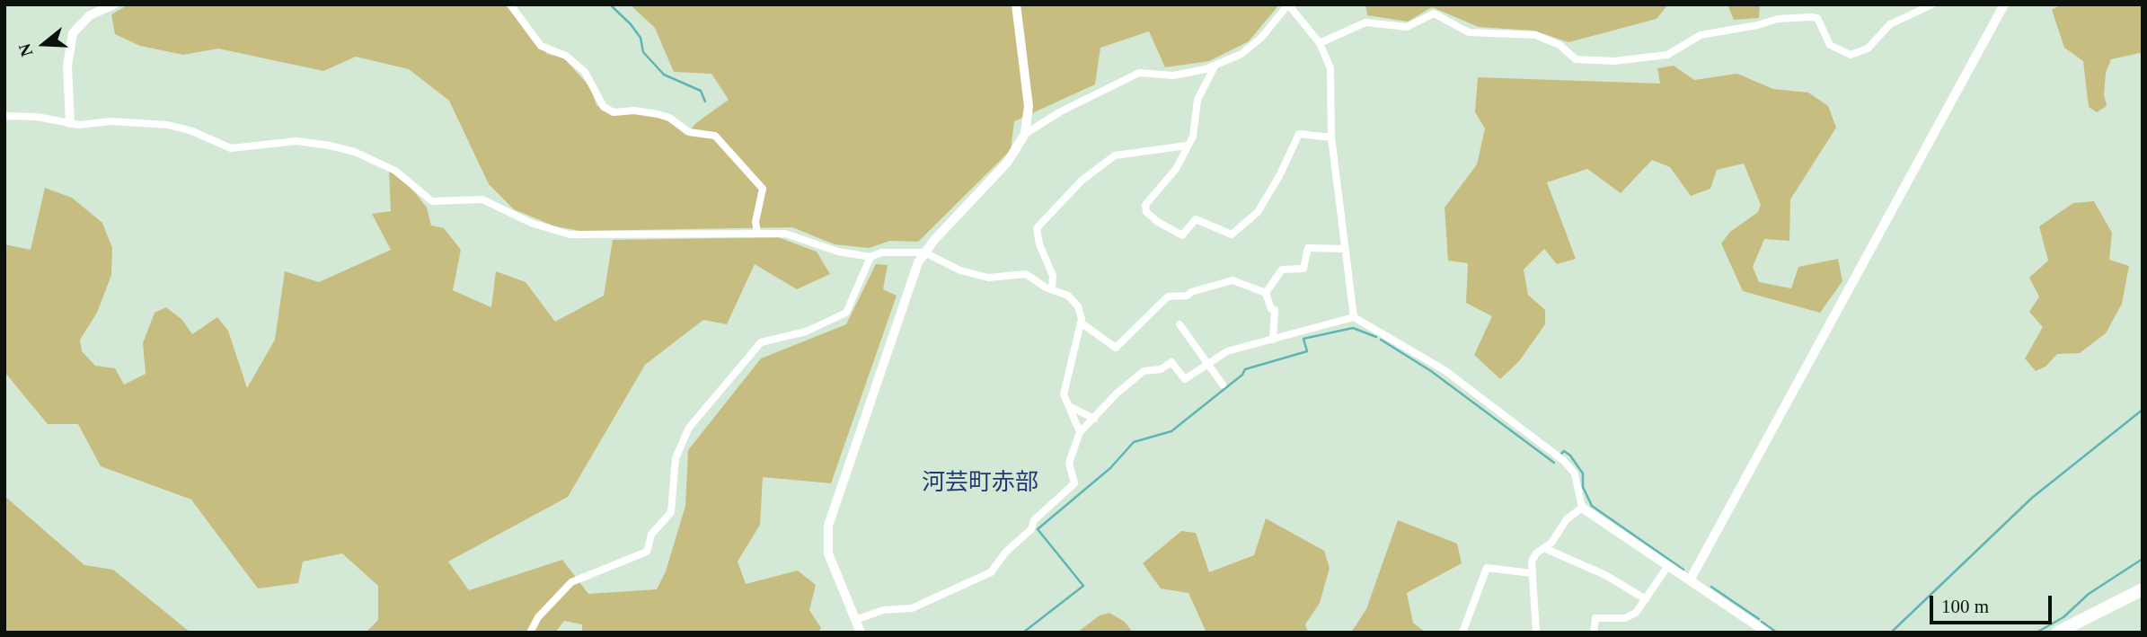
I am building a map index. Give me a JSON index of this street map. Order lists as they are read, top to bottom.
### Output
{
  "districts": ["河芸町赤部"],
  "scale_bar": "100 m",
  "north": "left"
}
